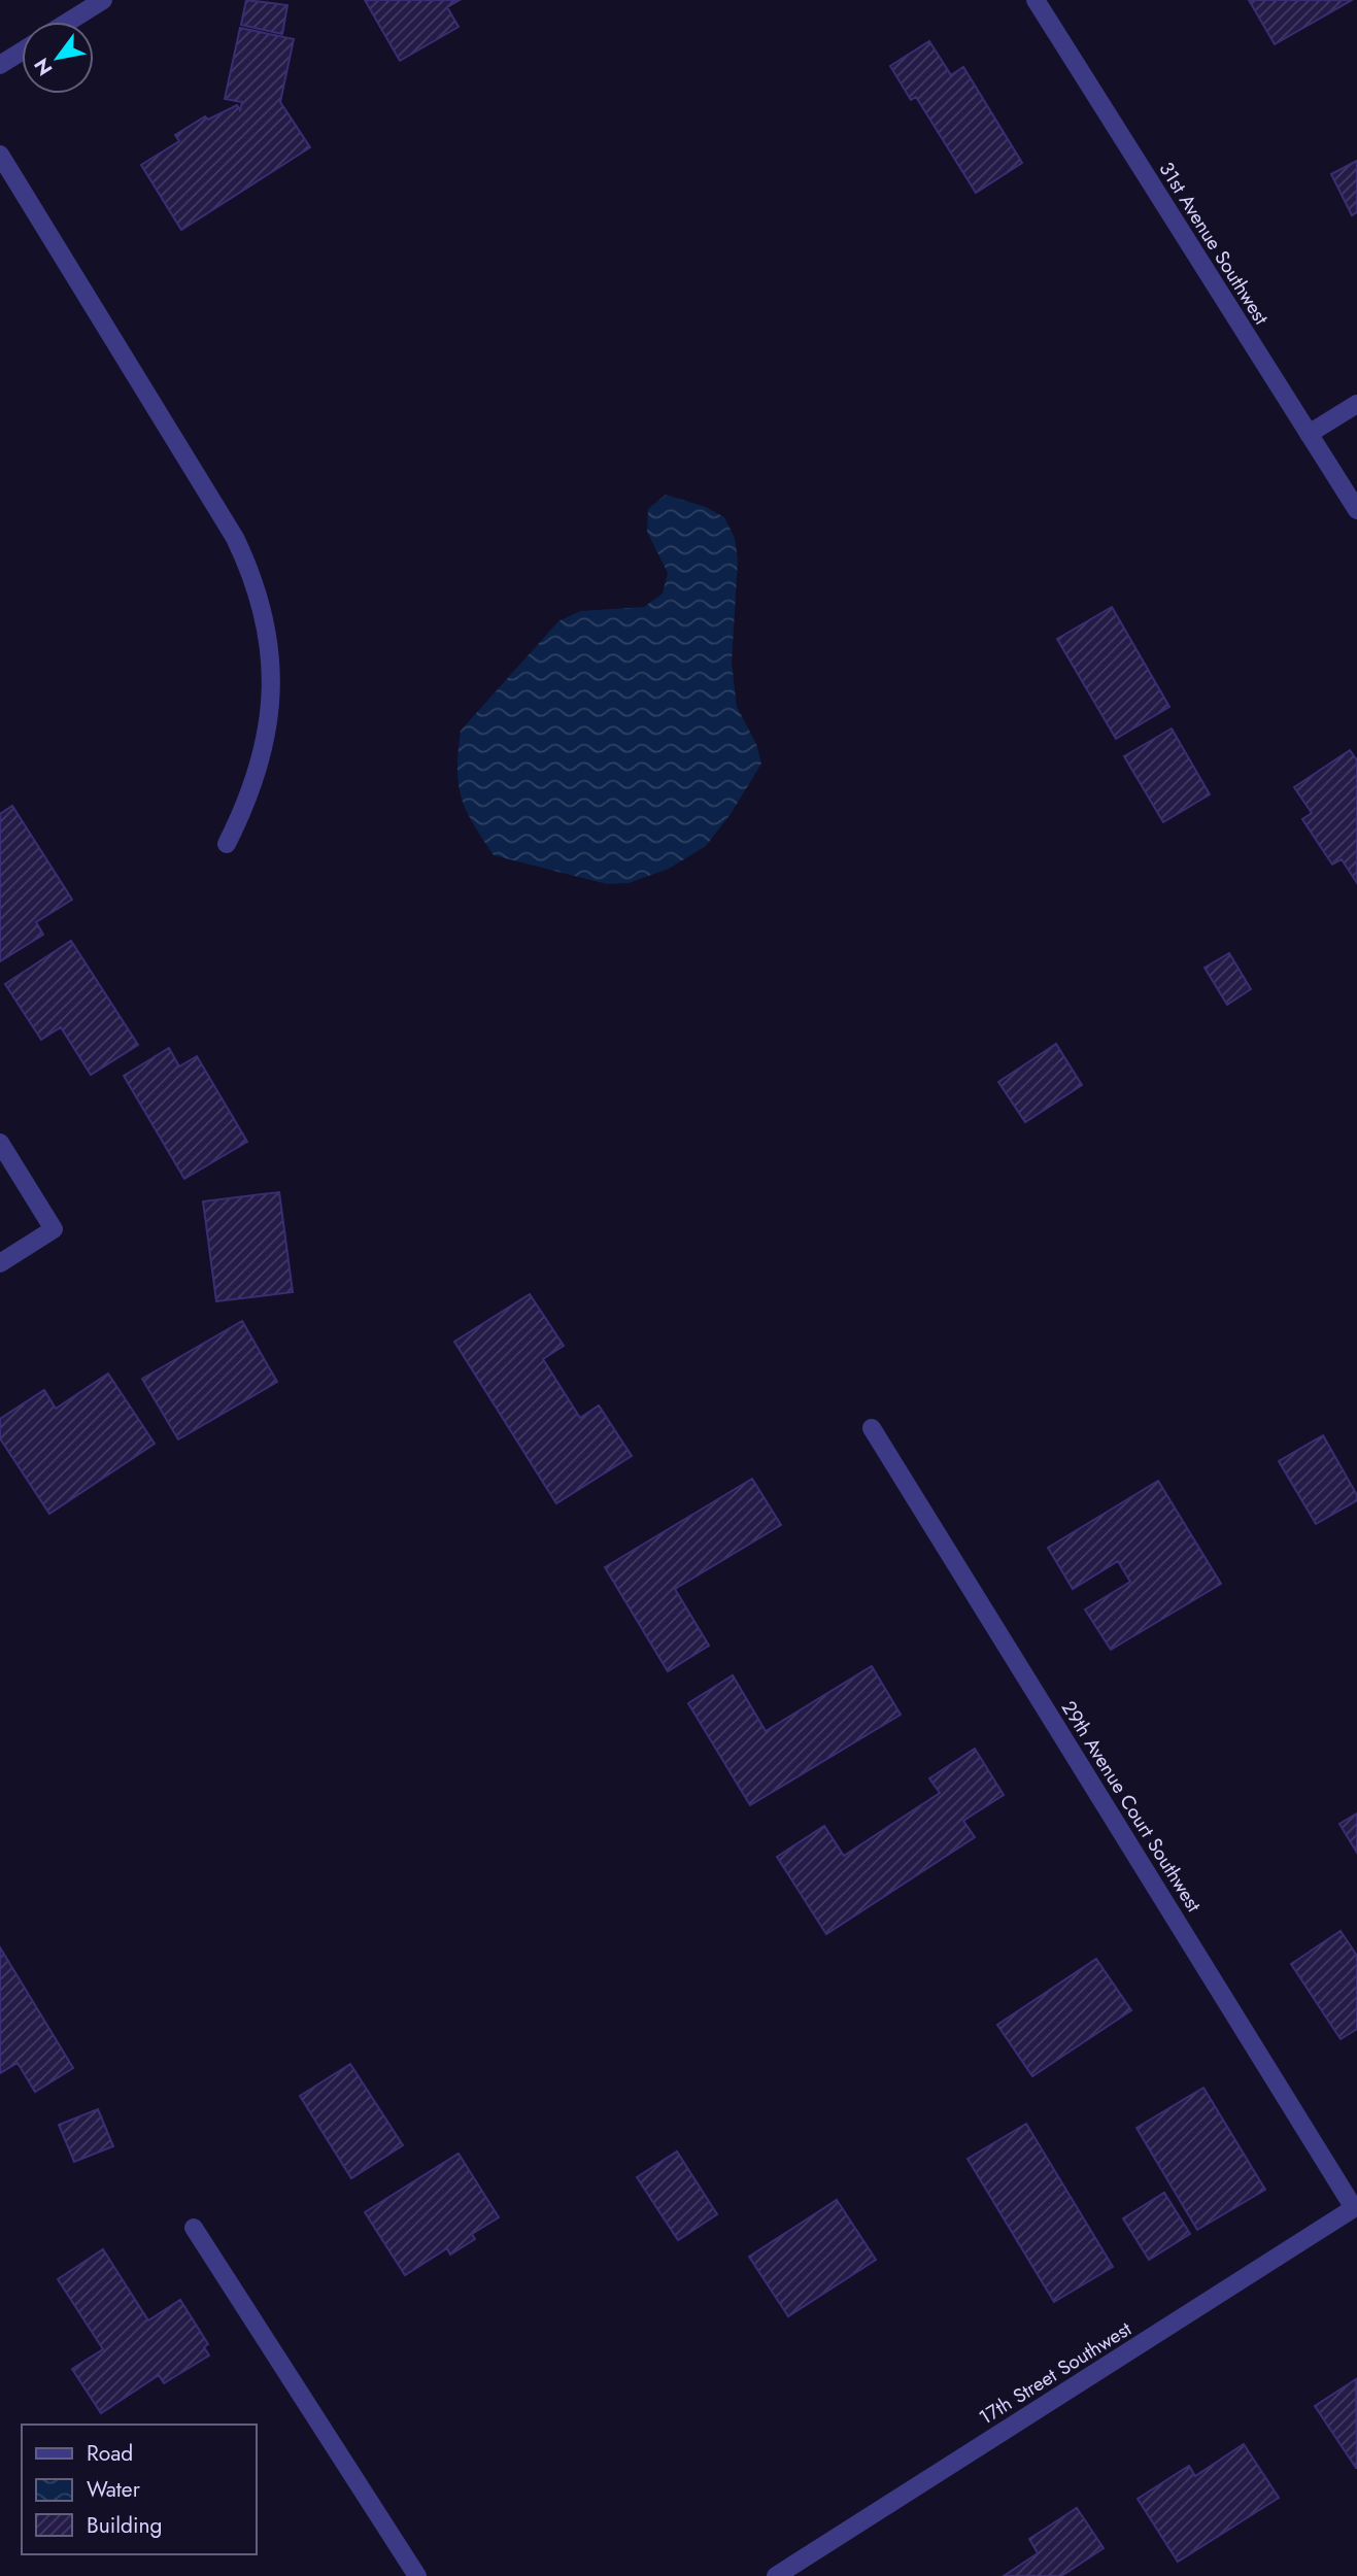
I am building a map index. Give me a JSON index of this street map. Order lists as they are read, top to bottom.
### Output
{
  "streets": {
    "street": ["31st Avenue Southwest", "29th Avenue Court Southwest", "17th Street Southwest"]
  },
  "crossings": [
    ["29th Avenue Court Southwest", "17th Street Southwest"]
  ],
  "legend": ["Road", "Water", "Building"],
  "north": "bottom left"
}
